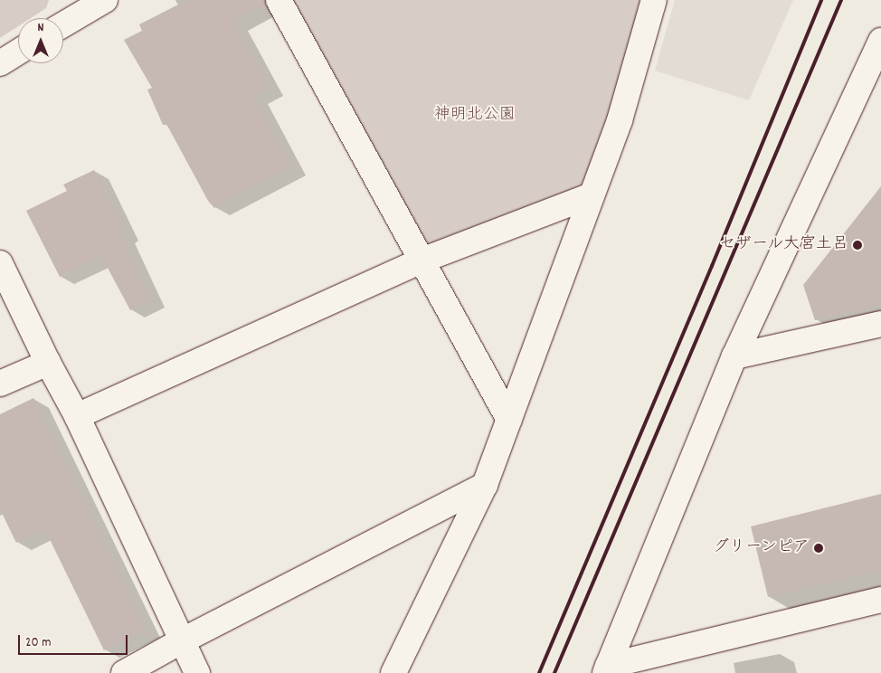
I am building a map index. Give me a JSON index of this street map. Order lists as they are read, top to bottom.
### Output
{
  "parks": ["神明北公園"],
  "places": ["セザール大宮土呂", "グリーンピア"],
  "scale_bar": "20 m",
  "north": "top"
}
